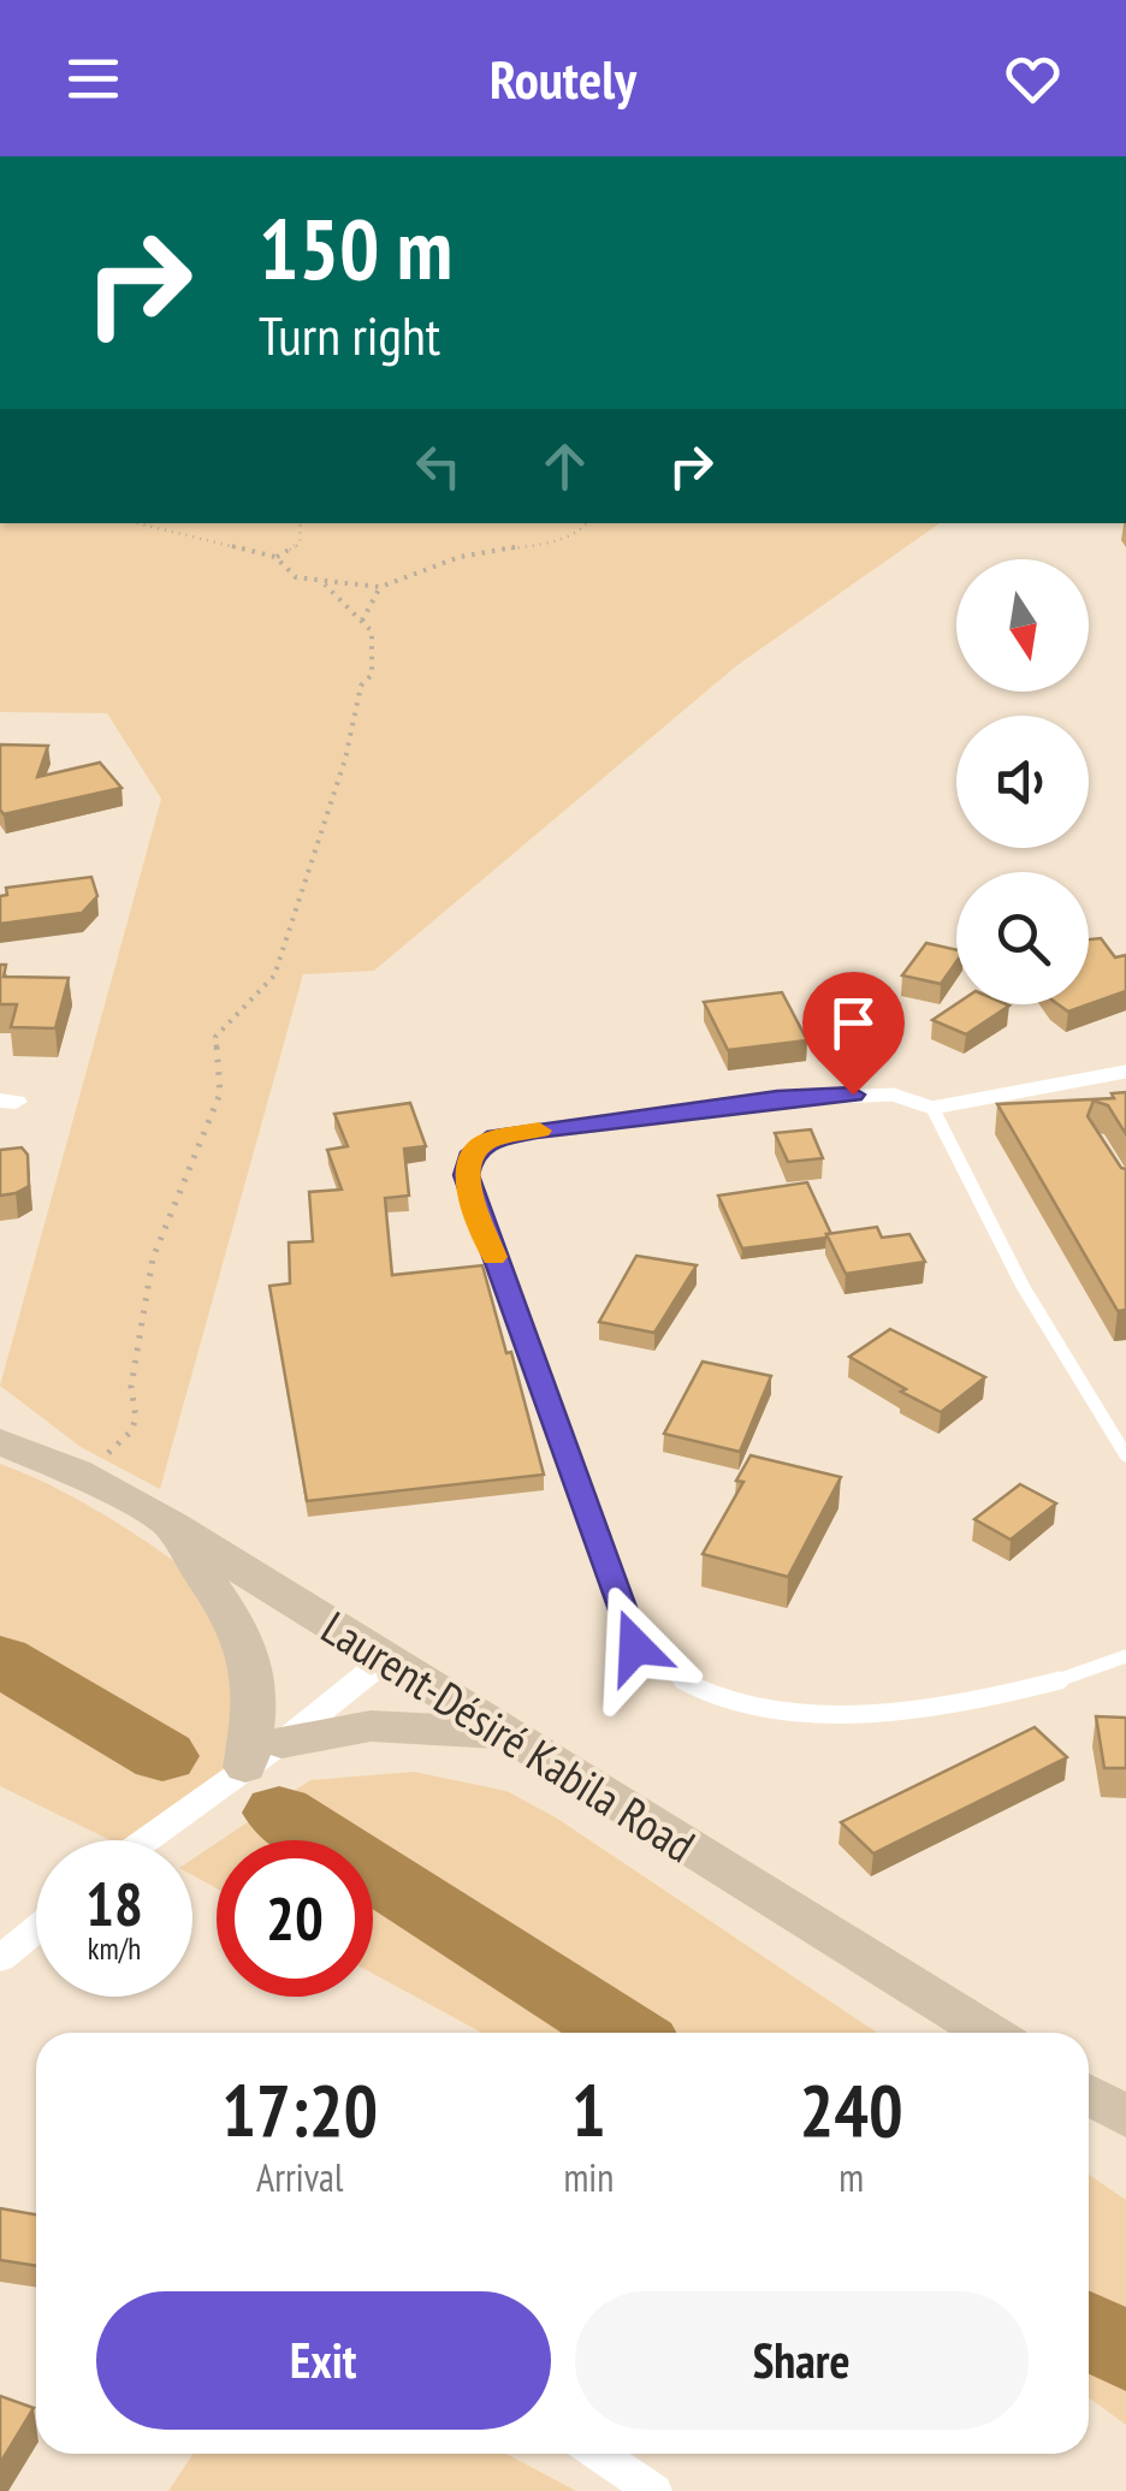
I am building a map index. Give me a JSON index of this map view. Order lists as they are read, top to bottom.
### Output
{
  "streets": {
    "street": ["Laurent-Désiré Kabila Road"]
  },
  "north": "bottom",
  "page": {
    "header": "Routely",
    "turn": ["150 m", "Turn right"],
    "speed": "18 km/h",
    "limit": "20",
    "eta": [
      "17:20",
      "Arrival",
      "1",
      "min",
      "240",
      "m"
    ],
    "buttons": ["Exit", "Share"]
  }
}
